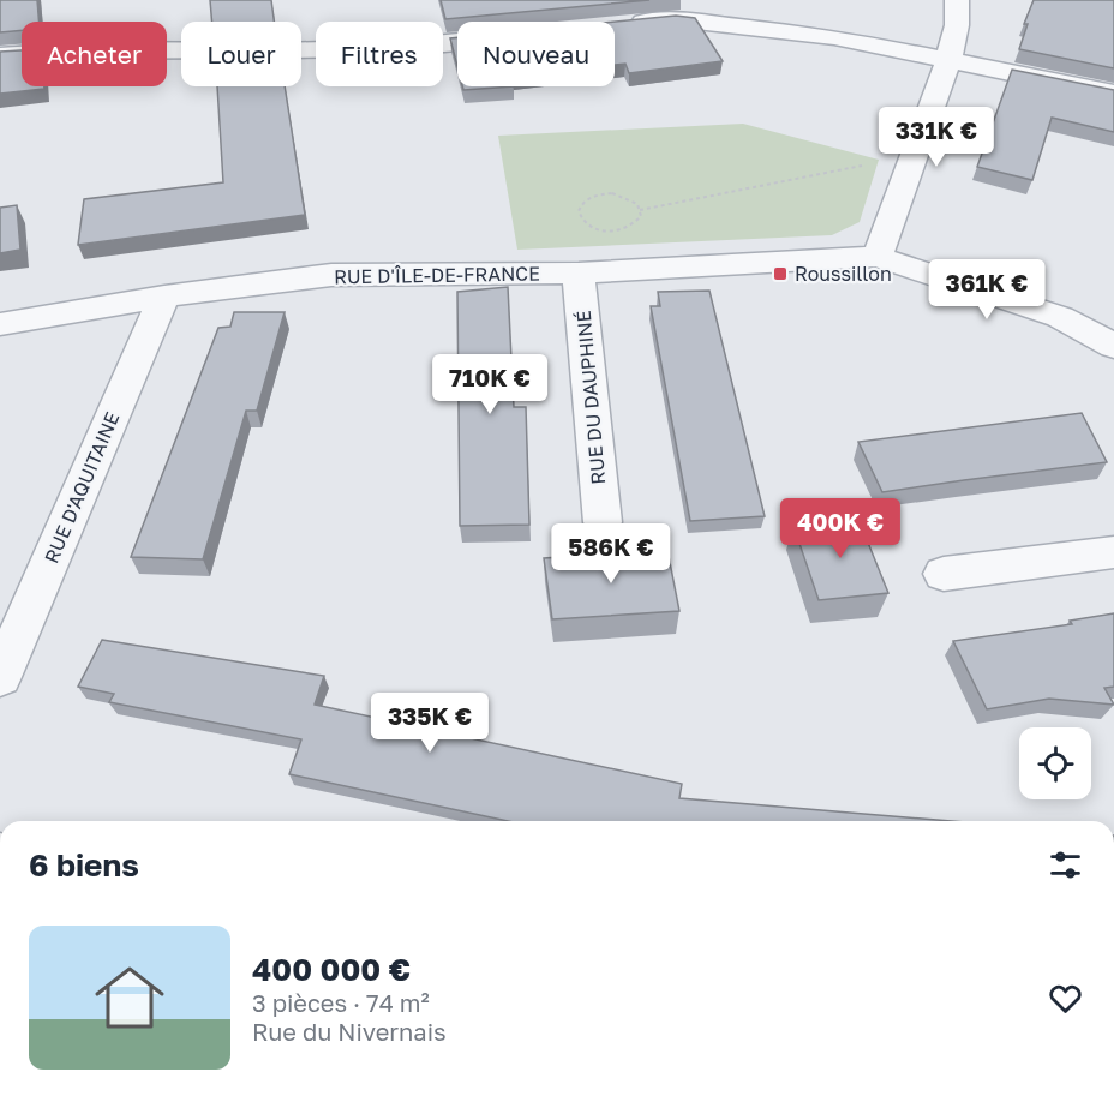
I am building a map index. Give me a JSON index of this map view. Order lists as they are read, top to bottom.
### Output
{
  "streets": {
    "street": ["RUE D'ÎLE-DE-FRANCE", "RUE DU DAUPHINÉ", "RUE D'AQUITAINE"]
  },
  "crossings": [
    ["RUE D'ÎLE-DE-FRANCE", "RUE DU DAUPHINÉ"],
    ["RUE D'ÎLE-DE-FRANCE", "RUE D'AQUITAINE"]
  ],
  "places": {
    "transit": ["Roussillon"]
  },
  "page": {
    "chip": [
      "Acheter",
      "Louer",
      "Filtres",
      "Nouveau"
    ],
    "price": [
      "331K €",
      "361K €",
      "710K €",
      "400K €",
      "586K €",
      "335K €"
    ],
    "heading": "6 biens",
    "list": [
      {
        "name": "400 000 €",
        "note": "3 pièces · 74 m² · Rue du Nivernais"
      }
    ]
  }
}
